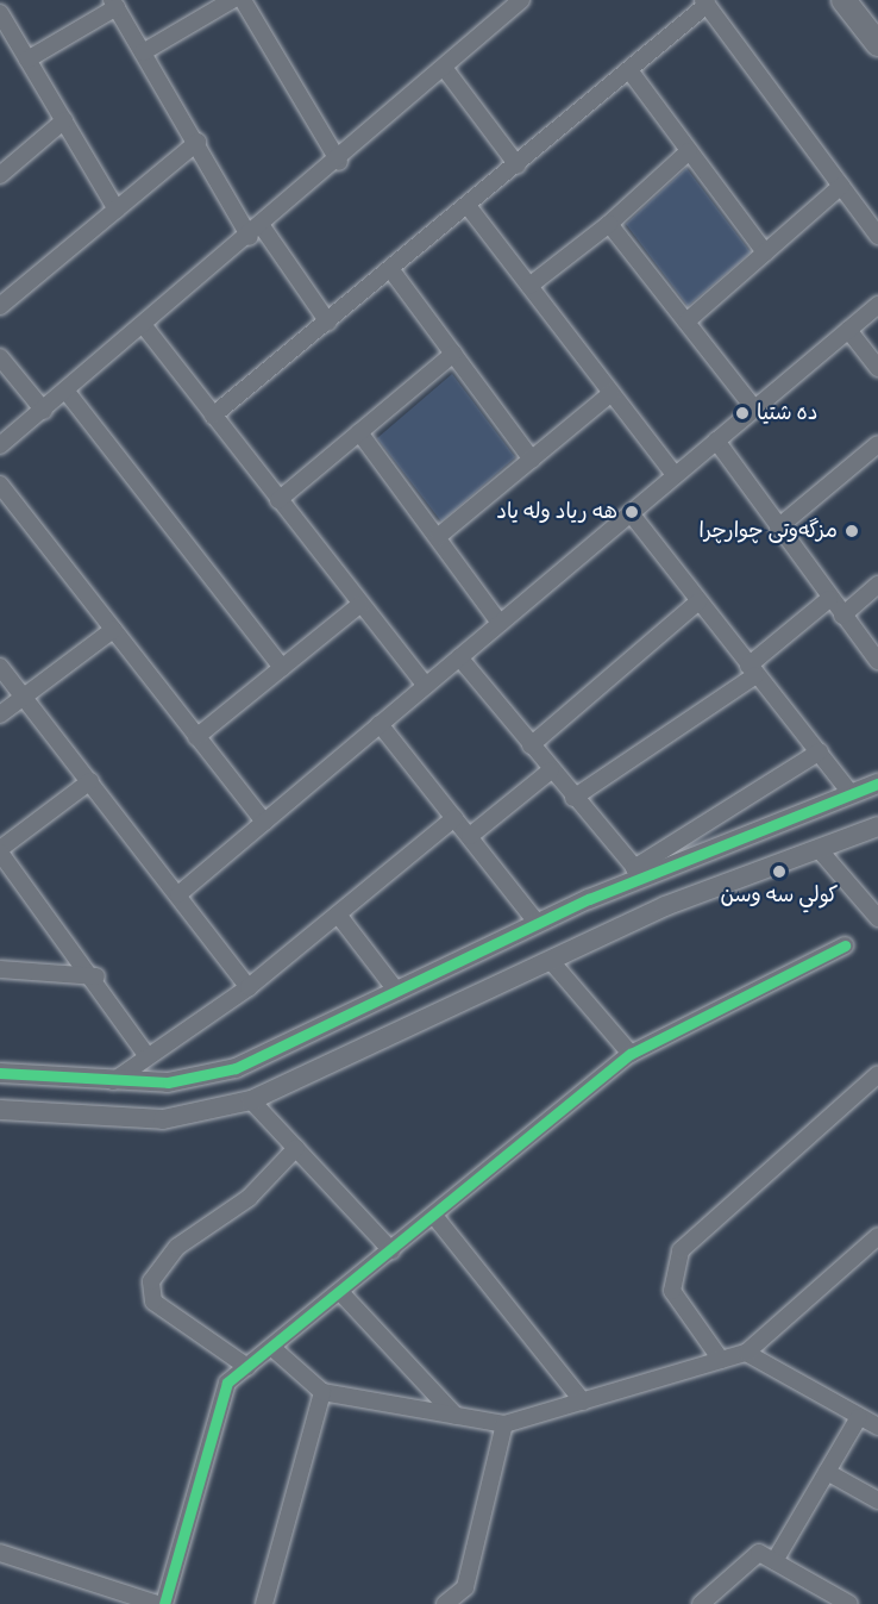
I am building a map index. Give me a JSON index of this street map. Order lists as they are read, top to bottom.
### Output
{
  "places": [
    "ده شتيا",
    "هه رياد وله ياد",
    "مزگەوتی چوارچرا",
    "كولي سه وسن"
  ]
}
